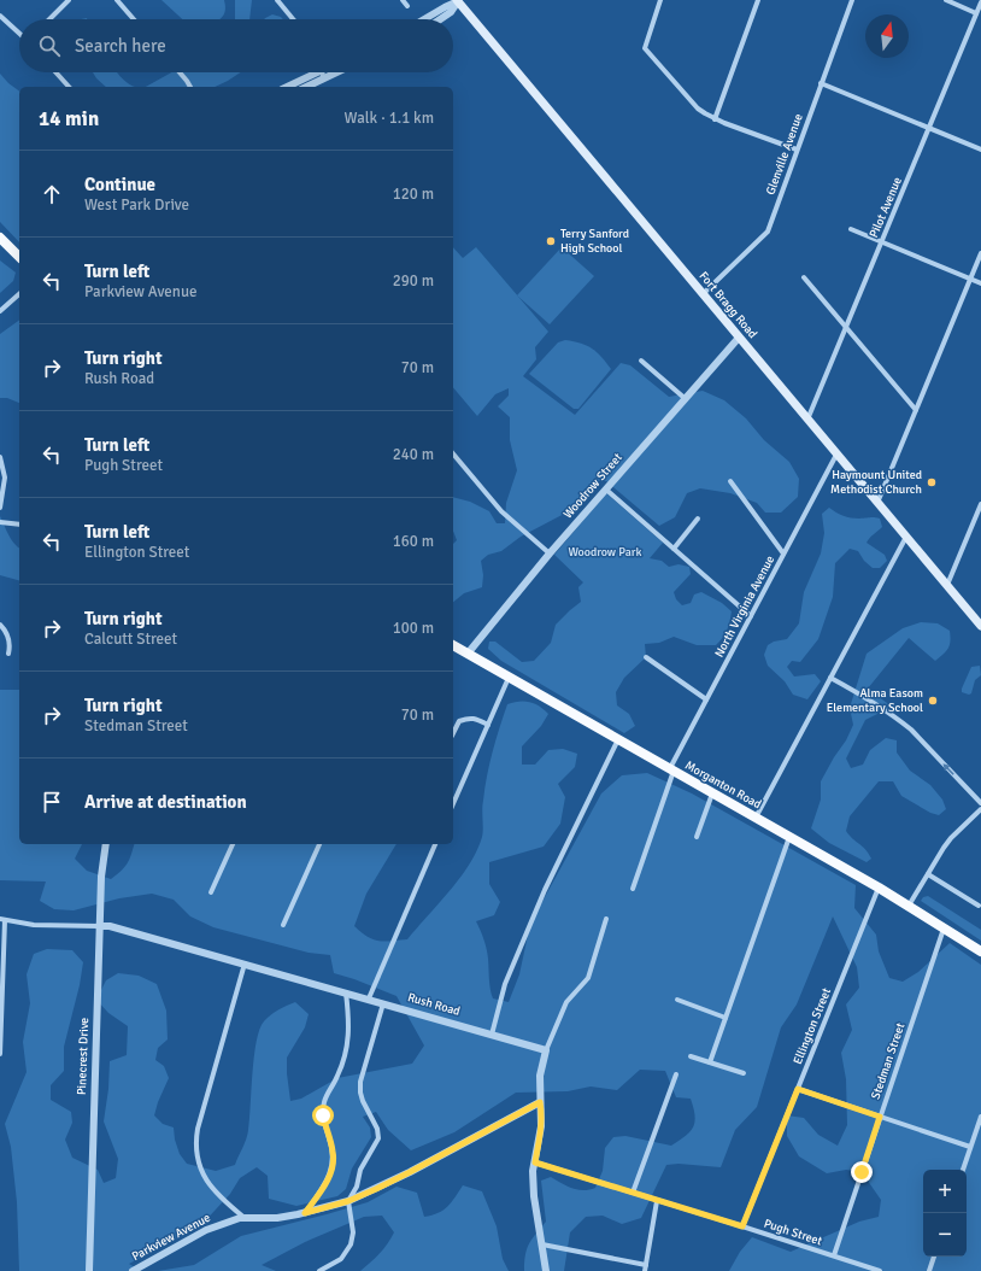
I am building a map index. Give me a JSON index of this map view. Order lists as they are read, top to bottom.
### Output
{
  "streets": {
    "main road": ["Fort Bragg Road", "Morganton Road"],
    "street": [
      "Glenville Avenue",
      "Pilot Avenue",
      "Woodrow Street",
      "North Virginia Avenue",
      "Rush Road",
      "Ellington Street",
      "Pinecrest Drive",
      "Stedman Street",
      "Pugh Street",
      "Parkview Avenue"
    ]
  },
  "crossings": [
    ["Glenville Avenue", "Fort Bragg Road"],
    ["Pilot Avenue", "Fort Bragg Road"],
    ["Fort Bragg Road", "Woodrow Street"],
    ["Fort Bragg Road", "North Virginia Avenue"],
    ["Woodrow Street", "Morganton Road"],
    ["North Virginia Avenue", "Morganton Road"],
    ["Morganton Road", "Ellington Street"],
    ["Morganton Road", "Stedman Street"],
    ["Rush Road", "Pinecrest Drive"],
    ["Ellington Street", "Pugh Street"],
    ["Stedman Street", "Pugh Street"]
  ],
  "parks": ["Woodrow Park"],
  "places": ["Terry Sanford High School", "Haymount United Methodist Church", "Alma Easom Elementary School"],
  "north": "top",
  "page": {
    "search": "Search here",
    "heading": ["14 min", "Walk · 1.1 km"],
    "list": [
      ["Continue", "West Park Drive", "120 m"],
      ["Turn left", "Parkview Avenue", "290 m"],
      ["Turn right", "Rush Road", "70 m"],
      ["Turn left", "Pugh Street", "240 m"],
      ["Turn left", "Ellington Street", "160 m"],
      ["Turn right", "Calcutt Street", "100 m"],
      ["Turn right", "Stedman Street", "70 m"],
      "Arrive at destination"
    ],
    "map_buttons": ["+", "−"]
  }
}
